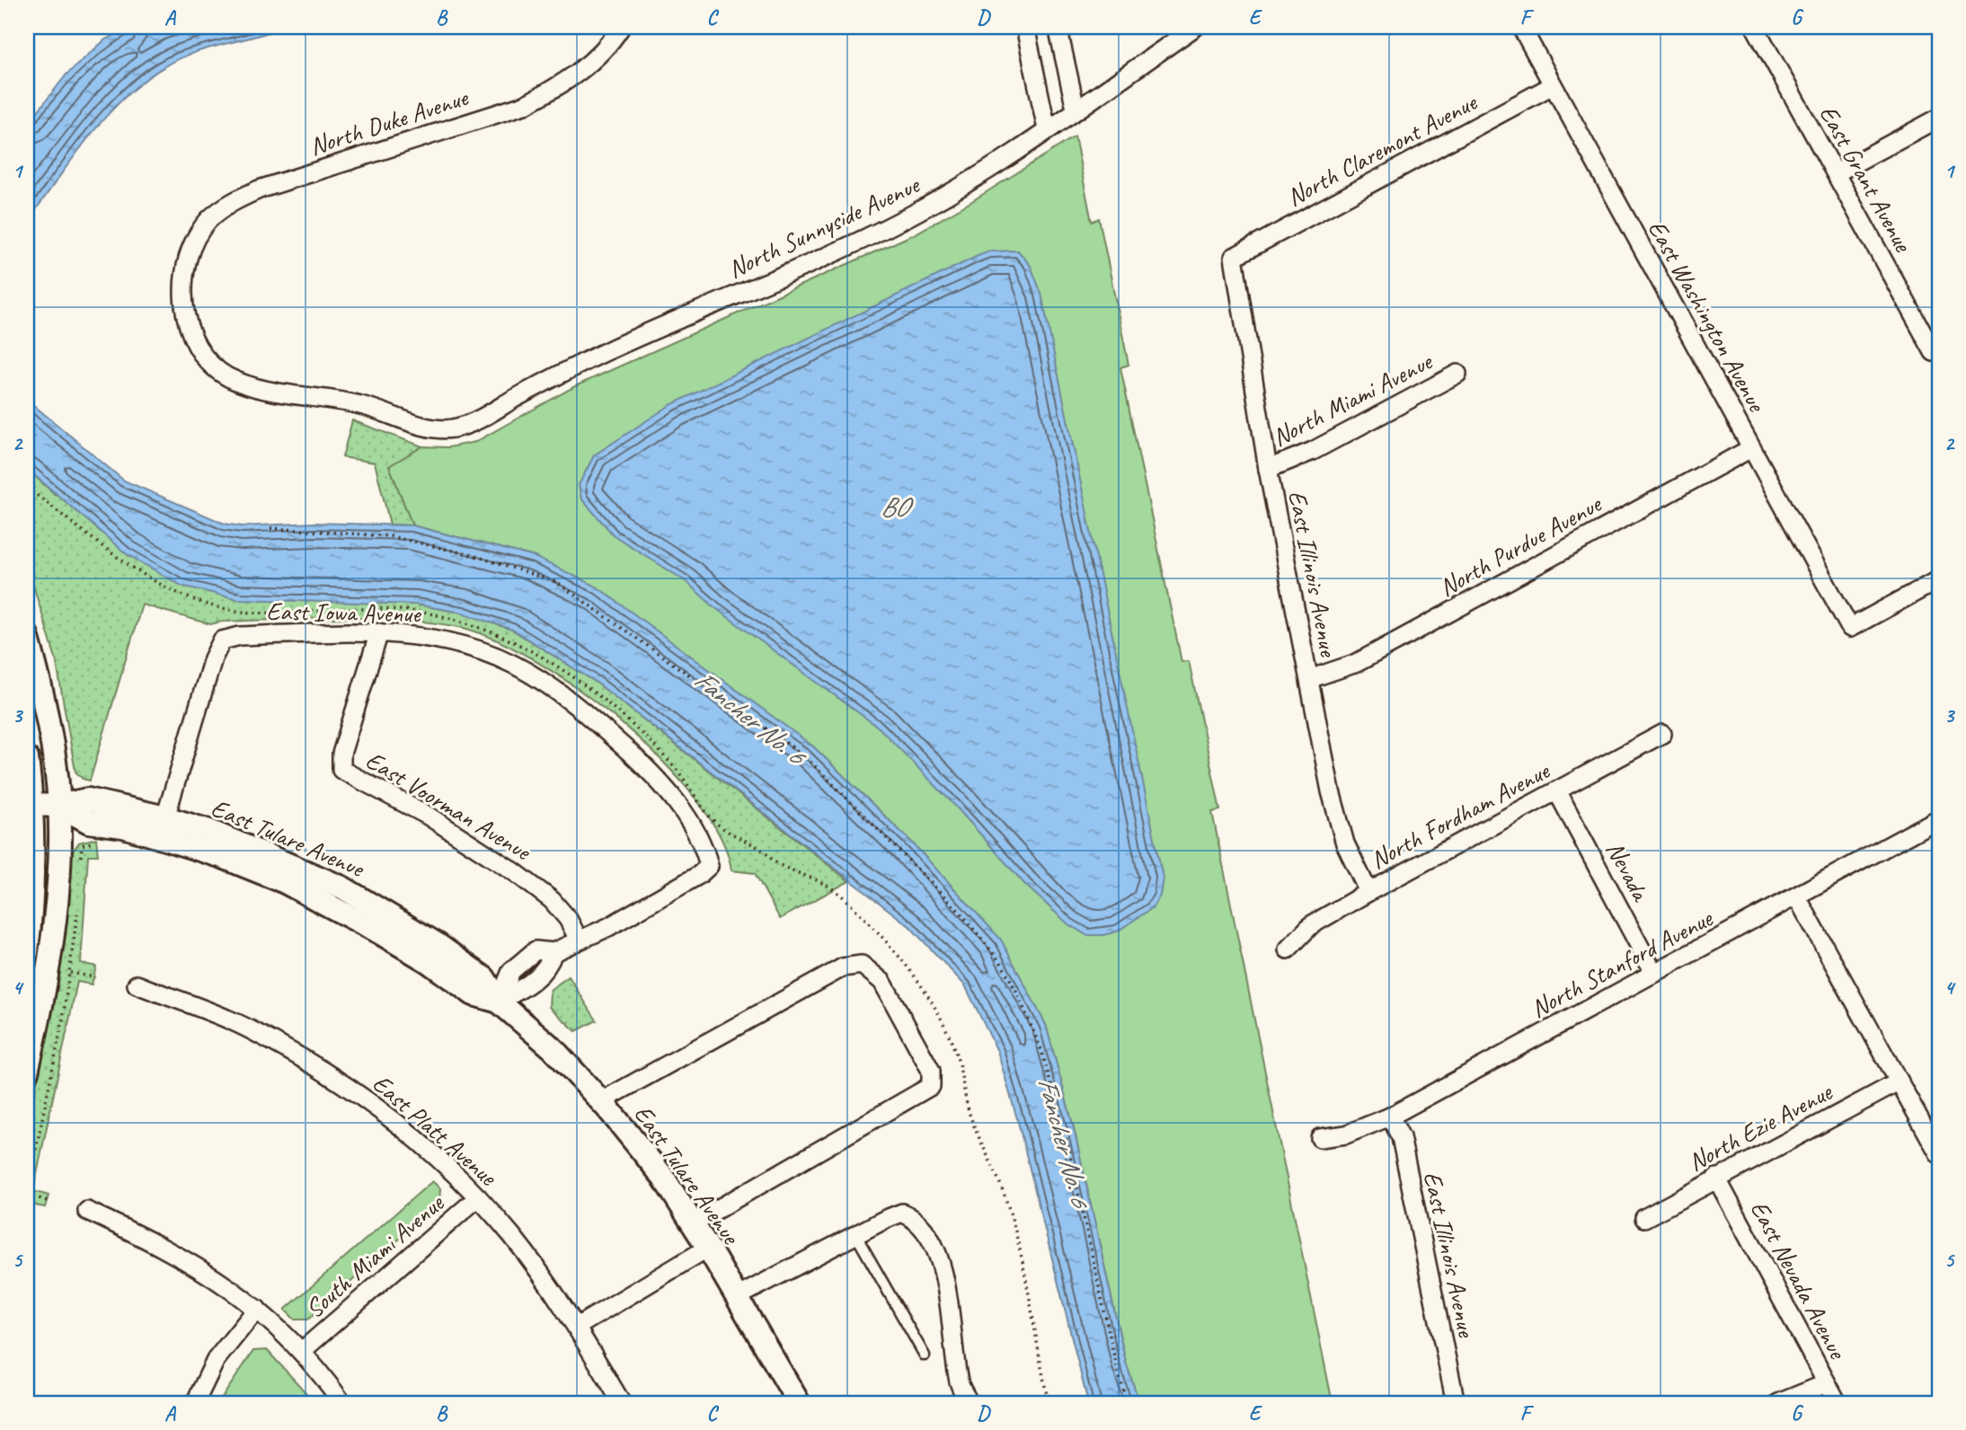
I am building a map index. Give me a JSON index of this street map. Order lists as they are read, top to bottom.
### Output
{
  "streets": {
    "street": [
      "North Duke Avenue",
      "North Claremont Avenue",
      "East Grant Avenue",
      "North Sunnyside Avenue",
      "East Washington Avenue",
      "North Miami Avenue",
      "North Purdue Avenue",
      "East Illinois Avenue",
      "East Iowa Avenue",
      "East Voorman Avenue",
      "North Fordham Avenue",
      "East Tulare Avenue",
      "Nevada",
      "North Stanford Avenue",
      "North Ezie Avenue",
      "East Platt Avenue",
      "South Miami Avenue",
      "East Nevada Avenue"
    ]
  },
  "crossings": [
    ["North Duke Avenue", "North Sunnyside Avenue"],
    ["North Claremont Avenue", "East Washington Avenue"],
    ["North Claremont Avenue", "East Illinois Avenue"],
    ["East Washington Avenue", "North Purdue Avenue"],
    ["North Miami Avenue", "East Illinois Avenue"],
    ["North Purdue Avenue", "East Illinois Avenue"],
    ["East Illinois Avenue", "North Fordham Avenue"],
    ["East Illinois Avenue", "North Stanford Avenue"],
    ["East Iowa Avenue", "East Voorman Avenue"],
    ["East Iowa Avenue", "East Tulare Avenue"],
    ["North Fordham Avenue", "Nevada"],
    ["Nevada", "North Stanford Avenue"],
    ["North Ezie Avenue", "East Nevada Avenue"],
    ["East Platt Avenue", "South Miami Avenue"]
  ],
  "water": ["BO", "Fancher No. 6"],
  "grid": {
    "columns": [
      "A",
      "B",
      "C",
      "D",
      "E",
      "F",
      "G"
    ],
    "rows": [
      "1",
      "2",
      "3",
      "4",
      "5"
    ]
  }
}
